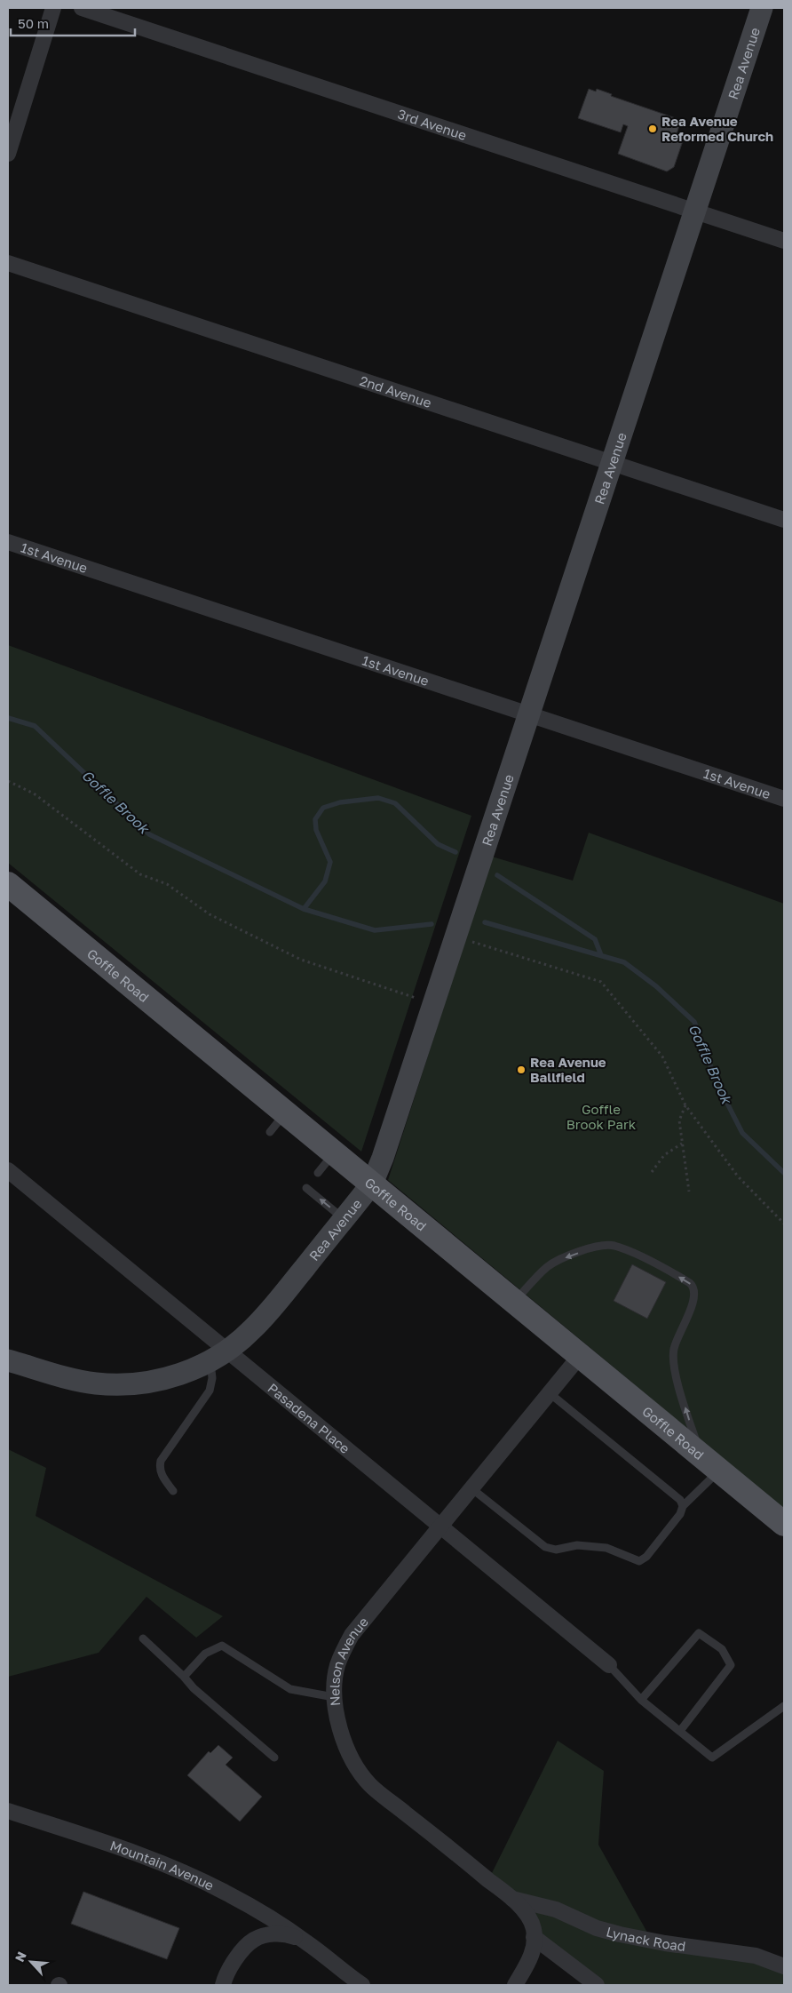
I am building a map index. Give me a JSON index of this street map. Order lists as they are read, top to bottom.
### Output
{
  "streets": {
    "main road": ["Goffle Road"],
    "street": [
      "Rea Avenue",
      "3rd Avenue",
      "2nd Avenue",
      "1st Avenue",
      "Pasadena Place",
      "Nelson Avenue",
      "Mountain Avenue",
      "Lynack Road"
    ]
  },
  "crossings": [
    ["Rea Avenue", "3rd Avenue"],
    ["Rea Avenue", "2nd Avenue"],
    ["Rea Avenue", "1st Avenue"],
    ["Rea Avenue", "Goffle Road"],
    ["Rea Avenue", "Pasadena Place"],
    ["Goffle Road", "Nelson Avenue"],
    ["Pasadena Place", "Nelson Avenue"],
    ["Nelson Avenue", "Lynack Road"]
  ],
  "water": ["Goffle Brook"],
  "parks": ["Goffle Brook Park"],
  "places": ["Rea Avenue Reformed Church", "Rea Avenue Ballfield"],
  "scale_bar": "50 m",
  "north": "top left"
}
